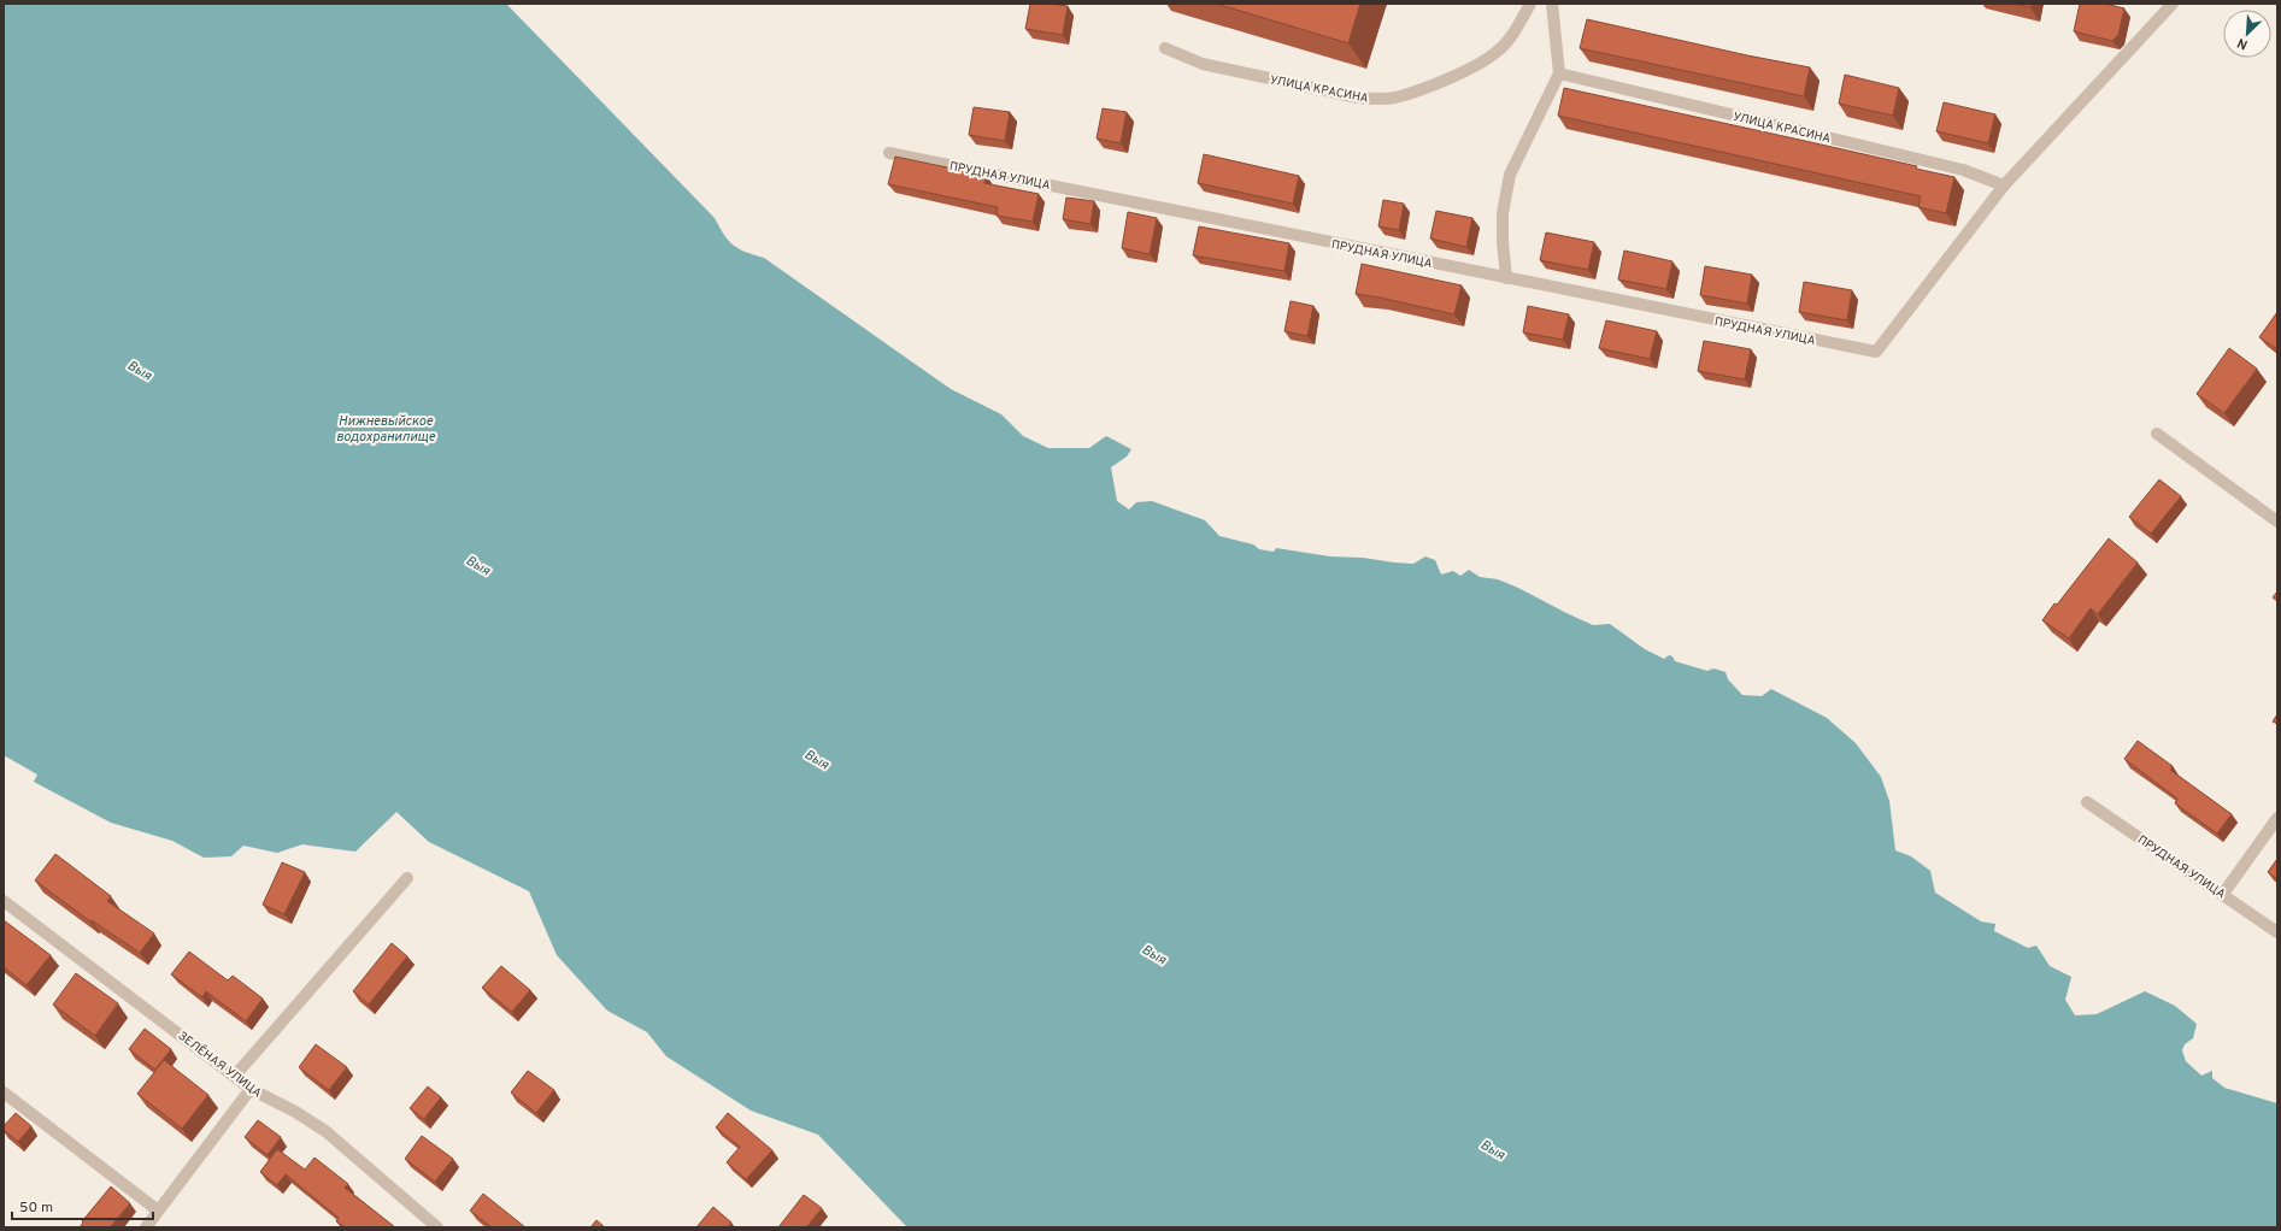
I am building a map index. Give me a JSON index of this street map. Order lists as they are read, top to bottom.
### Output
{
  "streets": {
    "street": ["УЛИЦА КРАСИНА", "ПРУДНАЯ УЛИЦА", "ЗЕЛЁНАЯ УЛИЦА"]
  },
  "crossings": [
    ["УЛИЦА КРАСИНА", "ПРУДНАЯ УЛИЦА"]
  ],
  "water": ["Выя", "Нижневыйское водохранилище"],
  "scale_bar": "50 m",
  "north": "bottom left"
}
